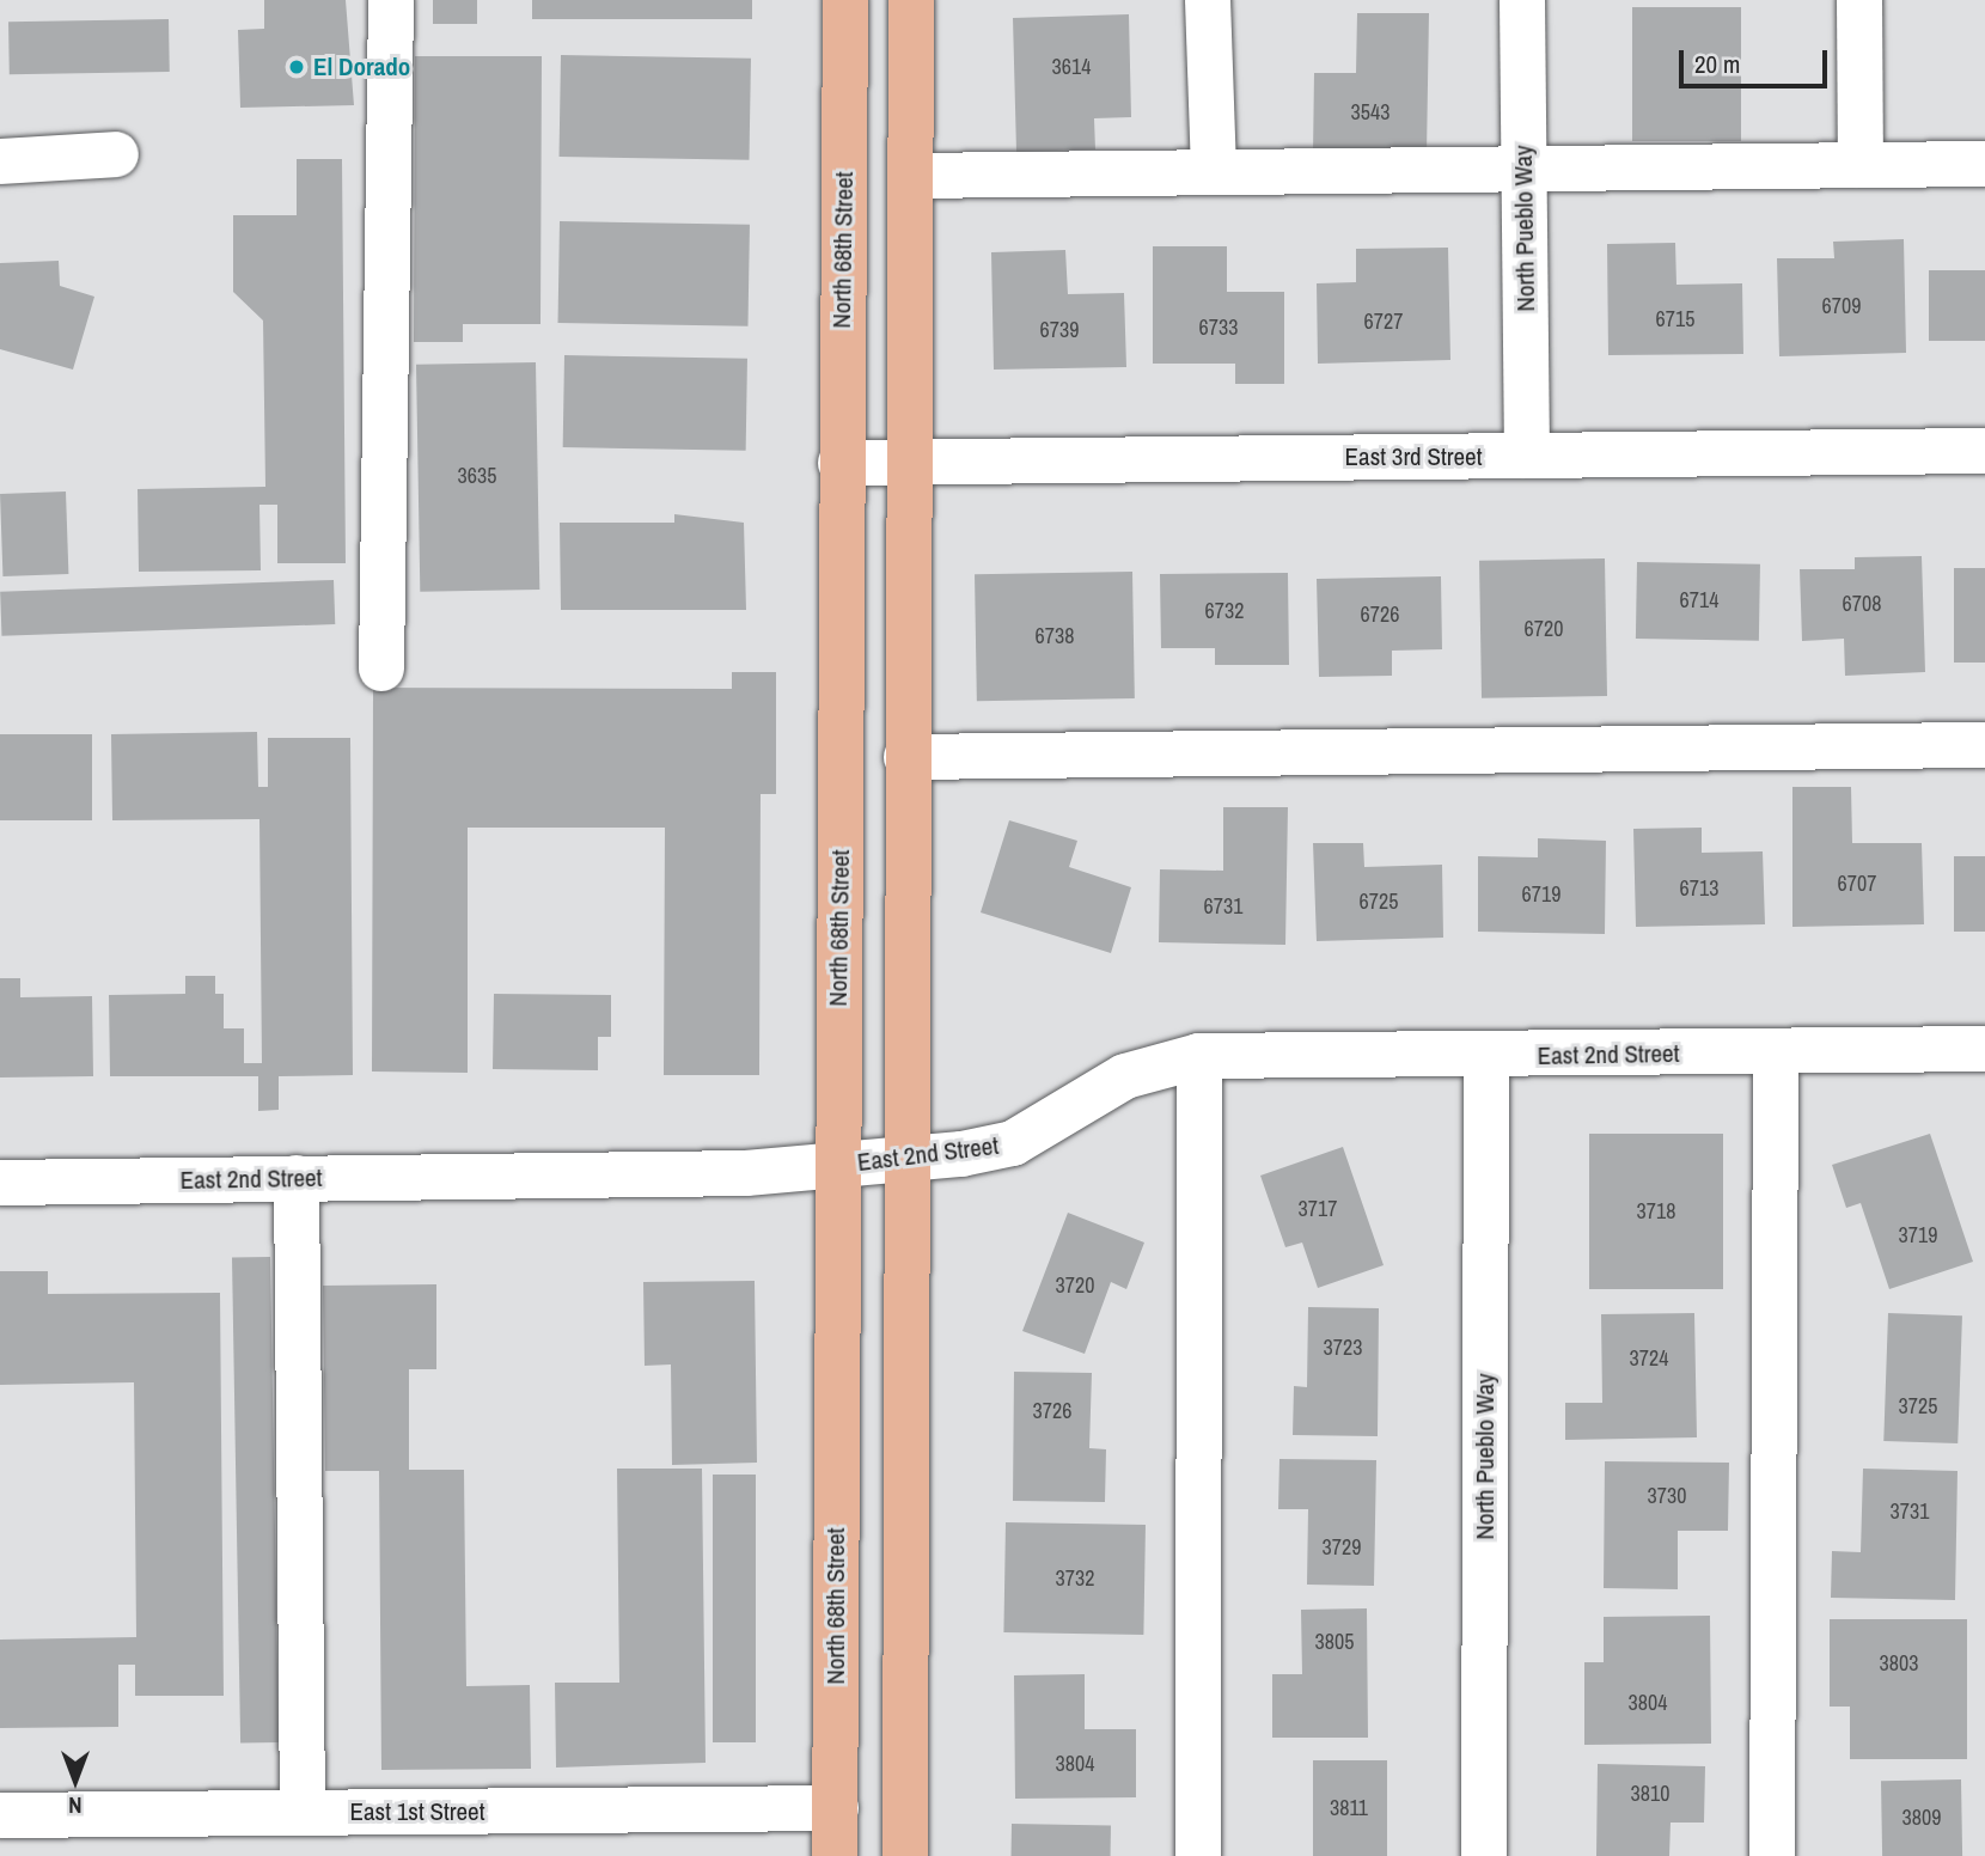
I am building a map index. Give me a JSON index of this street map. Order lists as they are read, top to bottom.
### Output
{
  "streets": {
    "main road": ["North 68th Street"],
    "street": [
      "North Pueblo Way",
      "East 3rd Street",
      "East 2nd Street",
      "East 1st Street"
    ]
  },
  "crossings": [
    ["North Pueblo Way", "East 3rd Street"],
    ["North Pueblo Way", "East 2nd Street"],
    ["North 68th Street", "East 3rd Street"],
    ["North 68th Street", "East 2nd Street"],
    ["North 68th Street", "East 1st Street"]
  ],
  "places": ["El Dorado"],
  "house_numbers": [
    "3614",
    "3543",
    "6709",
    "6715",
    "6727",
    "6733",
    "6739",
    "3635",
    "6714",
    "6708",
    "6732",
    "6726",
    "6720",
    "6738",
    "6707",
    "6713",
    "6719",
    "6725",
    "6731",
    "3717",
    "3718",
    "3719",
    "3720",
    "3723",
    "3724",
    "3725",
    "3726",
    "3730",
    "3731",
    "3729",
    "3732",
    "3805",
    "3803",
    "3804",
    "3804",
    "3810",
    "3811",
    "3809"
  ],
  "scale_bar": "20 m",
  "north": "bottom"
}
